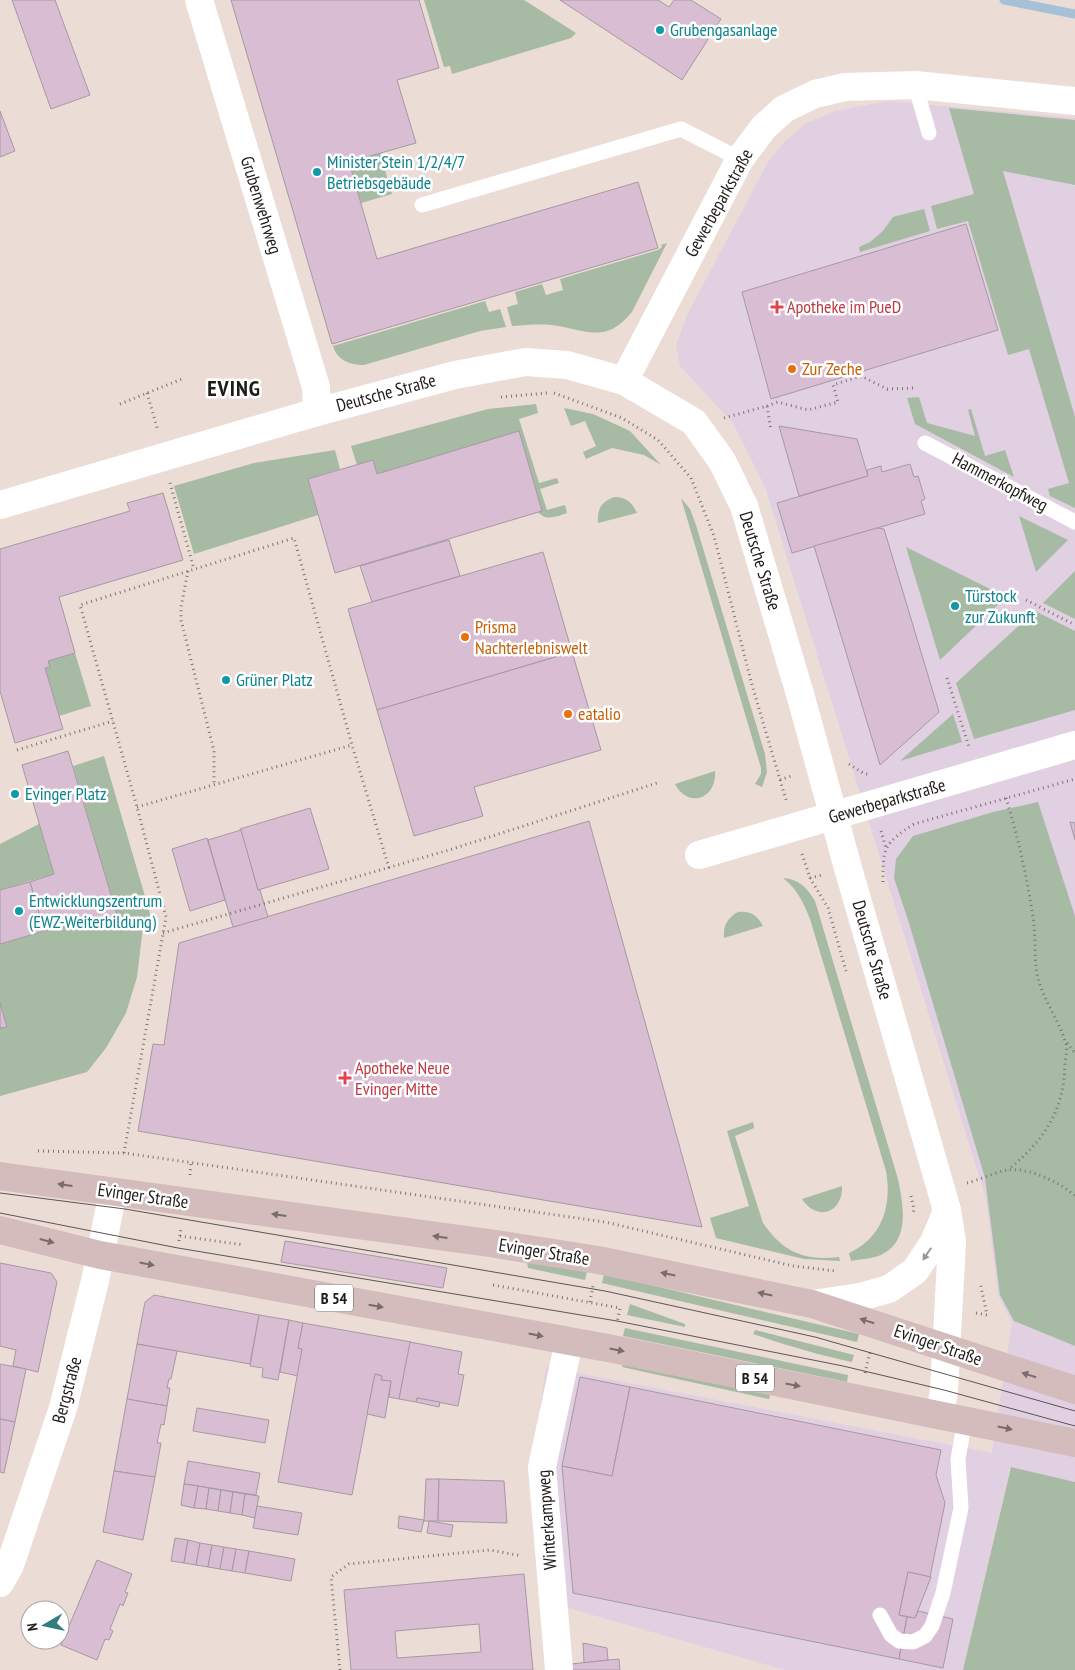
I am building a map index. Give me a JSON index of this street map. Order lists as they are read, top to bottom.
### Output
{
  "streets": {
    "main road": ["Evinger Straße", "B 54"],
    "street": [
      "Gewerbeparkstraße",
      "Grubenwehrweg",
      "Deutsche Straße",
      "Bergstraße",
      "Winterkampweg"
    ],
    "lane": ["Hammerkopfweg"]
  },
  "crossings": [
    ["Gewerbeparkstraße", "Deutsche Straße"],
    ["Grubenwehrweg", "Deutsche Straße"],
    ["Deutsche Straße", "Evinger Straße"],
    ["Deutsche Straße", "B 54"],
    ["Evinger Straße", "Bergstraße"],
    ["B 54", "Bergstraße"],
    ["B 54", "Winterkampweg"]
  ],
  "districts": ["EVING"],
  "places": {
    "other": [
      "Grubengasanlage",
      "Minister Stein 1/2/4/7 Betriebsgebäude",
      "Zur Zeche",
      "Türstock zur Zukunft",
      "Prisma Nachterlebniswelt",
      "Grüner Platz",
      "eatalio",
      "Evinger Platz",
      "Entwicklungszentrum (EWZ-Weiterbildung)"
    ],
    "health": ["Apotheke im PueD", "Apotheke Neue Evinger Mitte"]
  },
  "north": "left"
}
